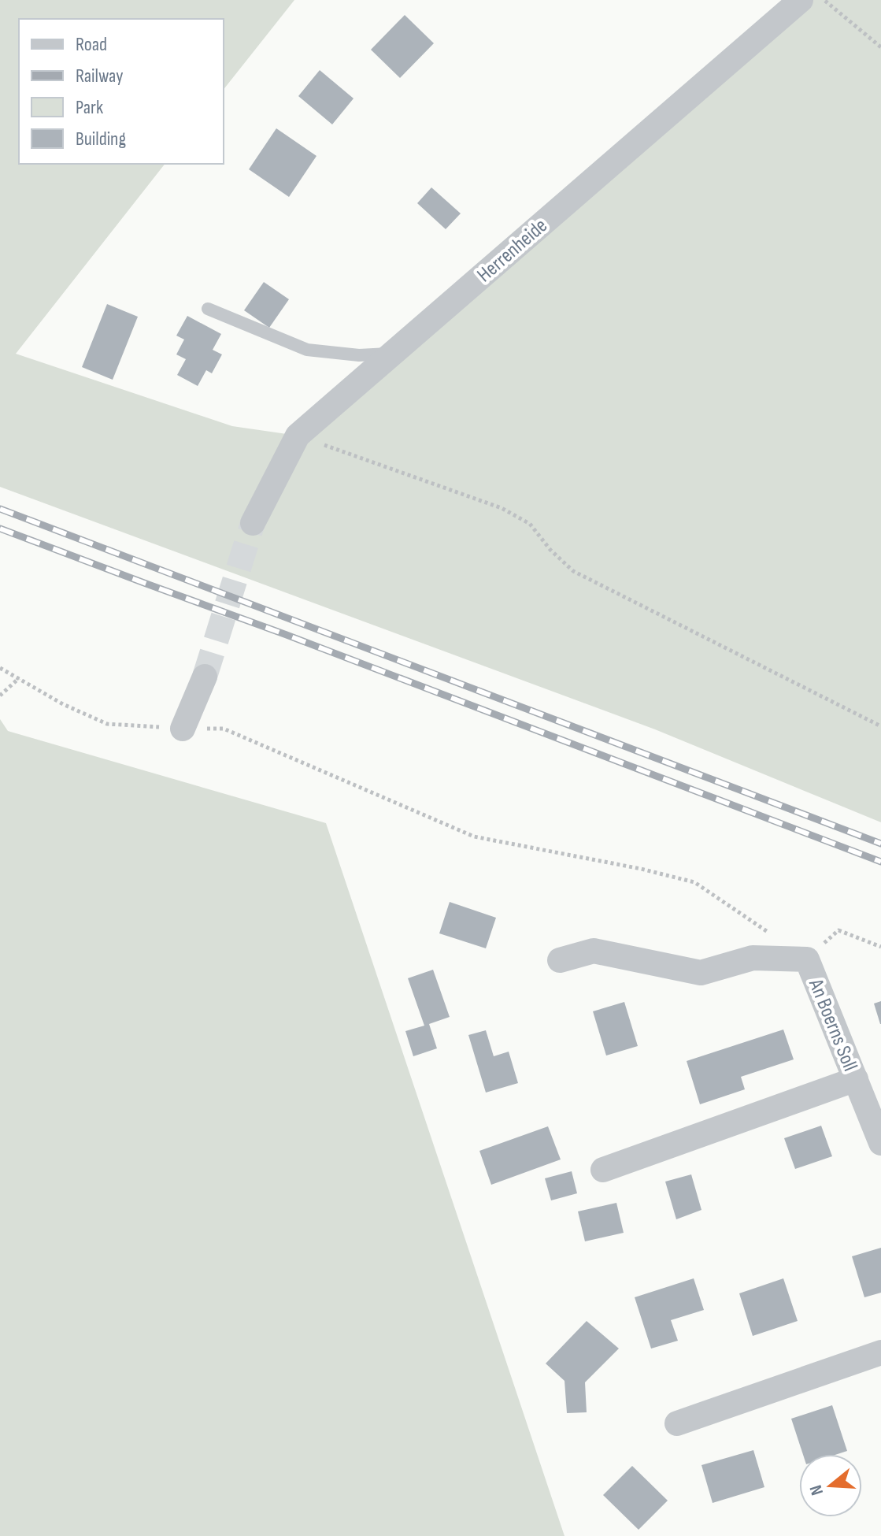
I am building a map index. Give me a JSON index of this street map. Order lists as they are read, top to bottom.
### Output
{
  "streets": {
    "street": ["Herrenheide", "An Boerns Soll"]
  },
  "legend": [
    "Road",
    "Railway",
    "Park",
    "Building"
  ],
  "north": "left"
}
